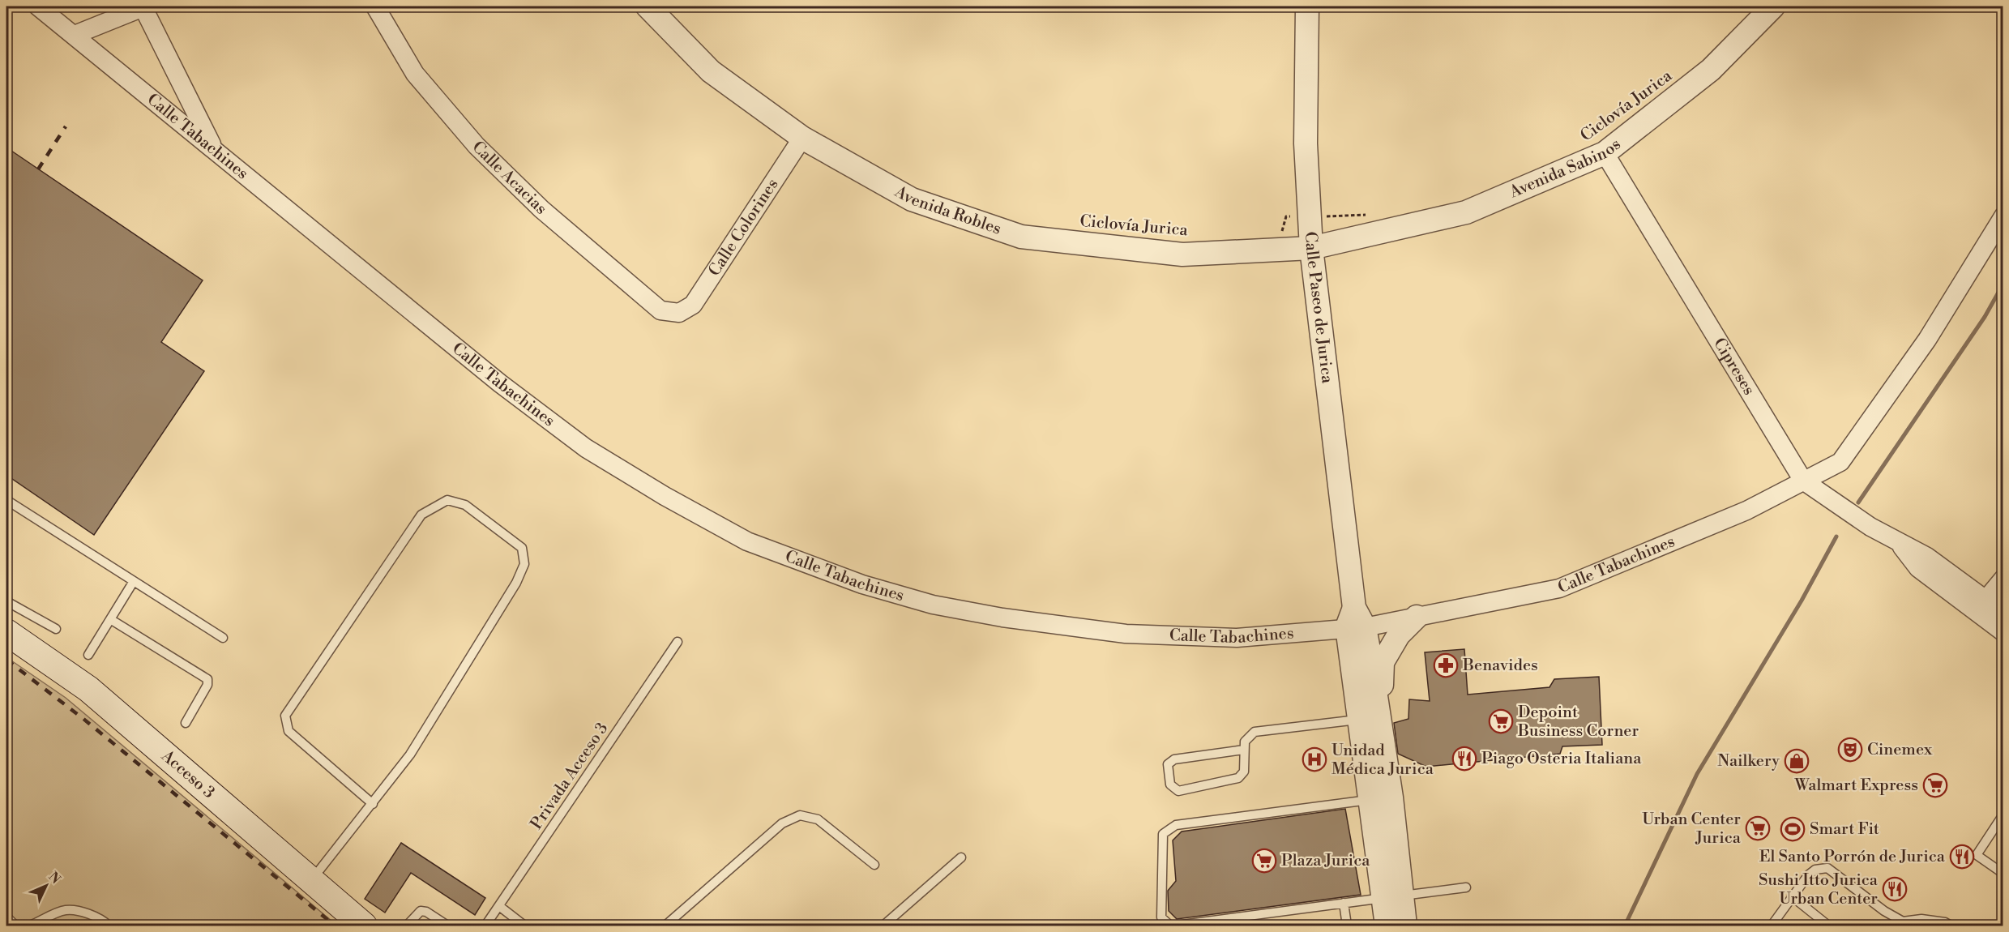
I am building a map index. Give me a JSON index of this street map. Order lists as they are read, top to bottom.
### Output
{
  "streets": {
    "main road": ["Acceso 3"],
    "street": [
      "Calle Tabachines",
      "Avenida Sabinos",
      "Calle Acacias",
      "Avenida Robles",
      "Calle Colorines",
      "Calle Paseo de Jurica",
      "Cipreses"
    ],
    "lane": ["Privada Acceso 3"]
  },
  "crossings": [
    ["Calle Tabachines", "Calle Paseo de Jurica"],
    ["Calle Tabachines", "Cipreses"],
    ["Avenida Sabinos", "Avenida Robles"],
    ["Avenida Sabinos", "Calle Paseo de Jurica"],
    ["Avenida Sabinos", "Cipreses"],
    ["Calle Acacias", "Calle Colorines"],
    ["Avenida Robles", "Calle Colorines"],
    ["Avenida Robles", "Calle Paseo de Jurica"]
  ],
  "places": {
    "pharmacy": ["Benavides"],
    "supermarket": [
      "Depoint Business Corner",
      "Walmart Express",
      "Urban Center Jurica",
      "Plaza Jurica"
    ],
    "theatre": ["Cinemex"],
    "restaurant": ["Piago Osteria Italiana", "El Santo Porrón de Jurica", "Sushi Itto Jurica Urban Center"],
    "hospital": ["Unidad Médica Jurica"],
    "shop": ["Nailkery"],
    "sports": ["Smart Fit"]
  },
  "north": "top right"
}
